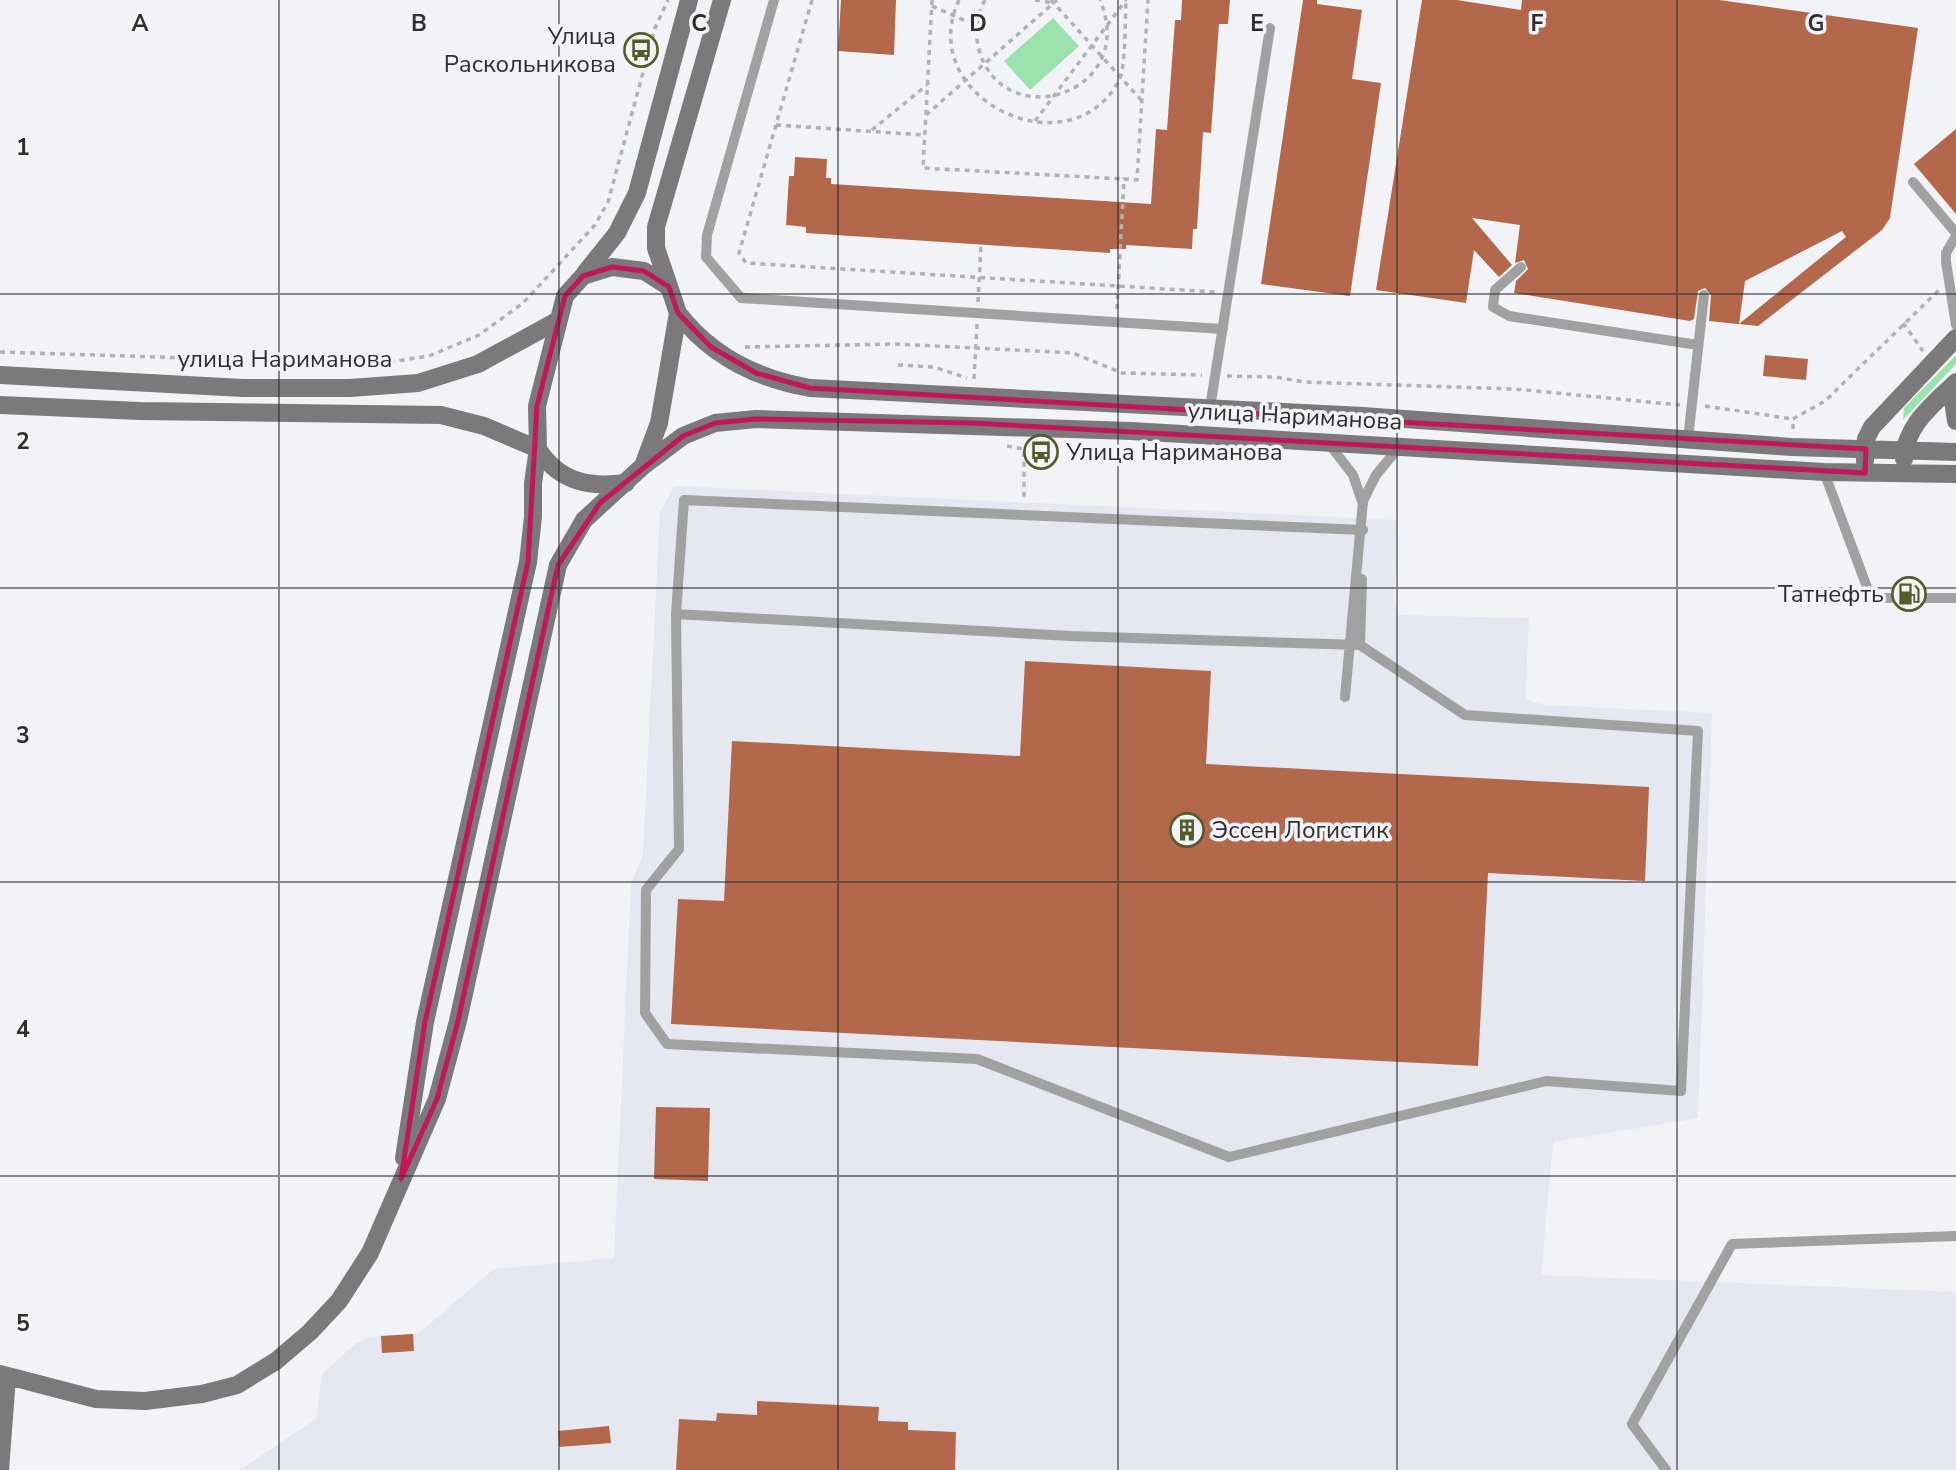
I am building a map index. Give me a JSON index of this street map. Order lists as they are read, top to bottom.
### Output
{
  "streets": {
    "main road": ["улица Нариманова"]
  },
  "places": {
    "bus stop": ["Улица Раскольникова", "Улица Нариманова"],
    "fuel station": ["Татнефть"],
    "building": ["Эссен Логистик"]
  },
  "grid": {
    "columns": [
      "A",
      "B",
      "C",
      "D",
      "E",
      "F",
      "G"
    ],
    "rows": [
      "1",
      "2",
      "3",
      "4",
      "5"
    ]
  }
}
